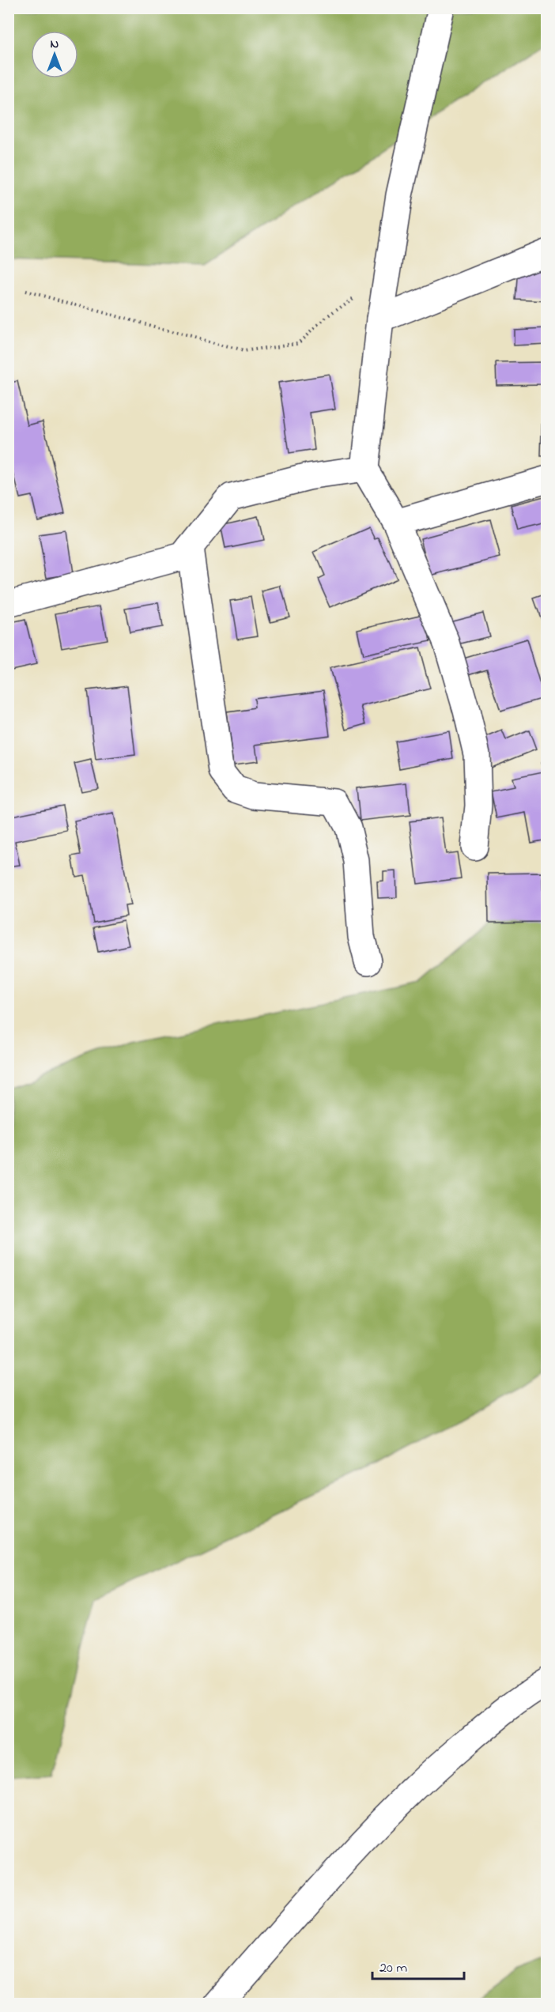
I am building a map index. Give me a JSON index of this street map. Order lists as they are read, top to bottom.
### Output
{
  "scale_bar": "20 m",
  "north": "top"
}
